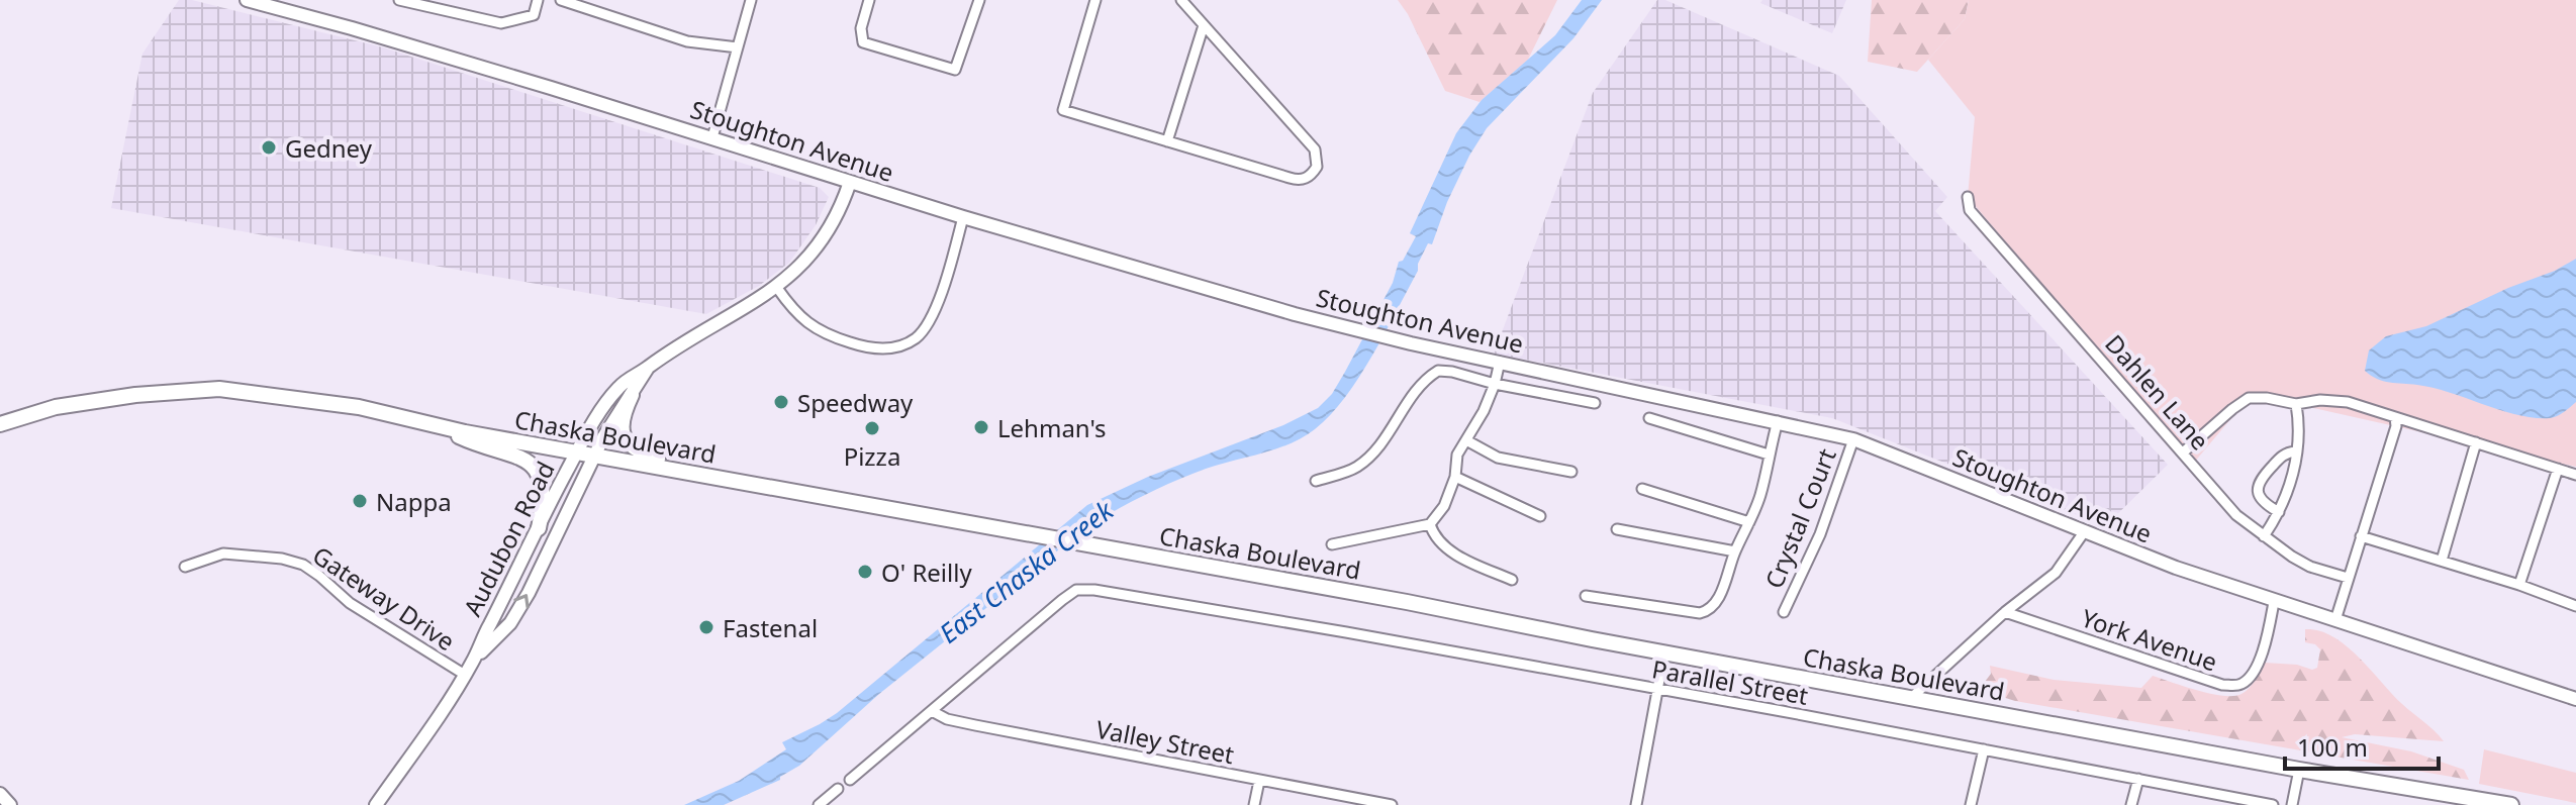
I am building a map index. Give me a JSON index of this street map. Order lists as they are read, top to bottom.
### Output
{
  "streets": {
    "main road": ["Chaska Boulevard"],
    "street": [
      "Stoughton Avenue",
      "Dahlen Lane",
      "Crystal Court",
      "Audubon Road",
      "Gateway Drive",
      "York Avenue",
      "Parallel Street",
      "Valley Street"
    ]
  },
  "crossings": [
    ["Stoughton Avenue", "Crystal Court"],
    ["Stoughton Avenue", "Audubon Road"],
    ["Stoughton Avenue", "York Avenue"],
    ["Chaska Boulevard", "Audubon Road"],
    ["Audubon Road", "Gateway Drive"],
    ["Parallel Street", "Valley Street"]
  ],
  "water": ["East Chaska Creek"],
  "places": [
    "Gedney",
    "Speedway",
    "Lehman's",
    "Pizza",
    "Nappa",
    "O' Reilly",
    "Fastenal"
  ],
  "scale_bar": "100 m"
}
